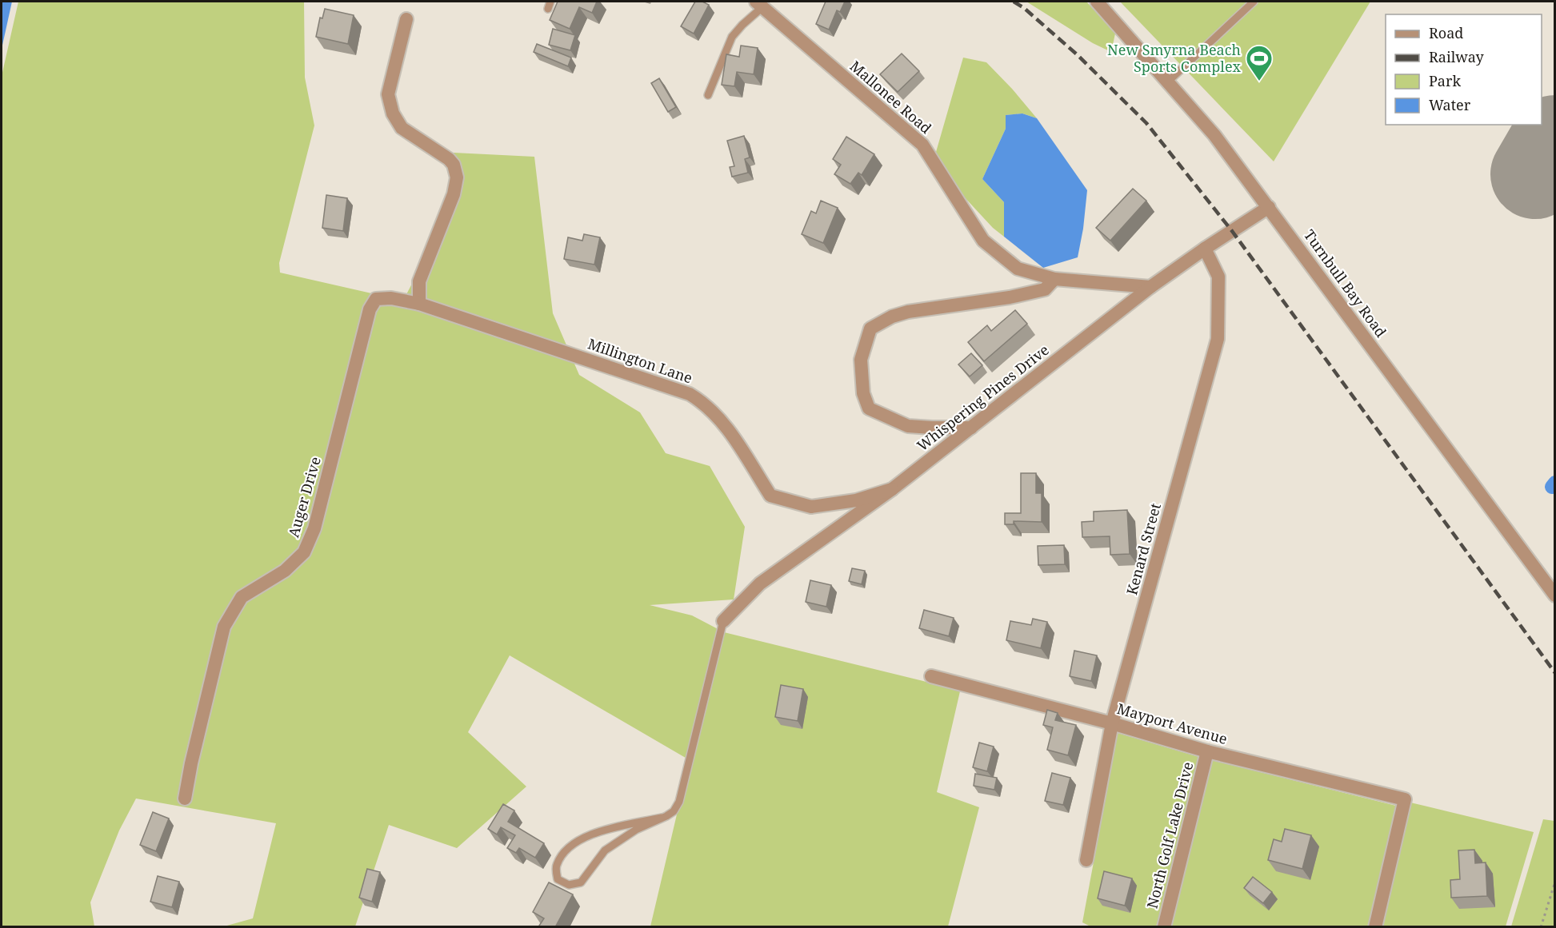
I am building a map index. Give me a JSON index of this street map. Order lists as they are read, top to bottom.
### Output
{
  "streets": {
    "street": [
      "Mallonee Road",
      "Turnbull Bay Road",
      "Millington Lane",
      "Whispering Pines Drive",
      "Auger Drive",
      "Kenard Street",
      "Mayport Avenue",
      "North Golf Lake Drive"
    ]
  },
  "crossings": [
    ["Mallonee Road", "Whispering Pines Drive"],
    ["Turnbull Bay Road", "Whispering Pines Drive"],
    ["Millington Lane", "Whispering Pines Drive"],
    ["Millington Lane", "Auger Drive"],
    ["Whispering Pines Drive", "Kenard Street"],
    ["Kenard Street", "Mayport Avenue"],
    ["Mayport Avenue", "North Golf Lake Drive"]
  ],
  "places": {
    "sports": ["New Smyrna Beach Sports Complex"]
  },
  "legend": [
    "Road",
    "Railway",
    "Park",
    "Water"
  ]
}
